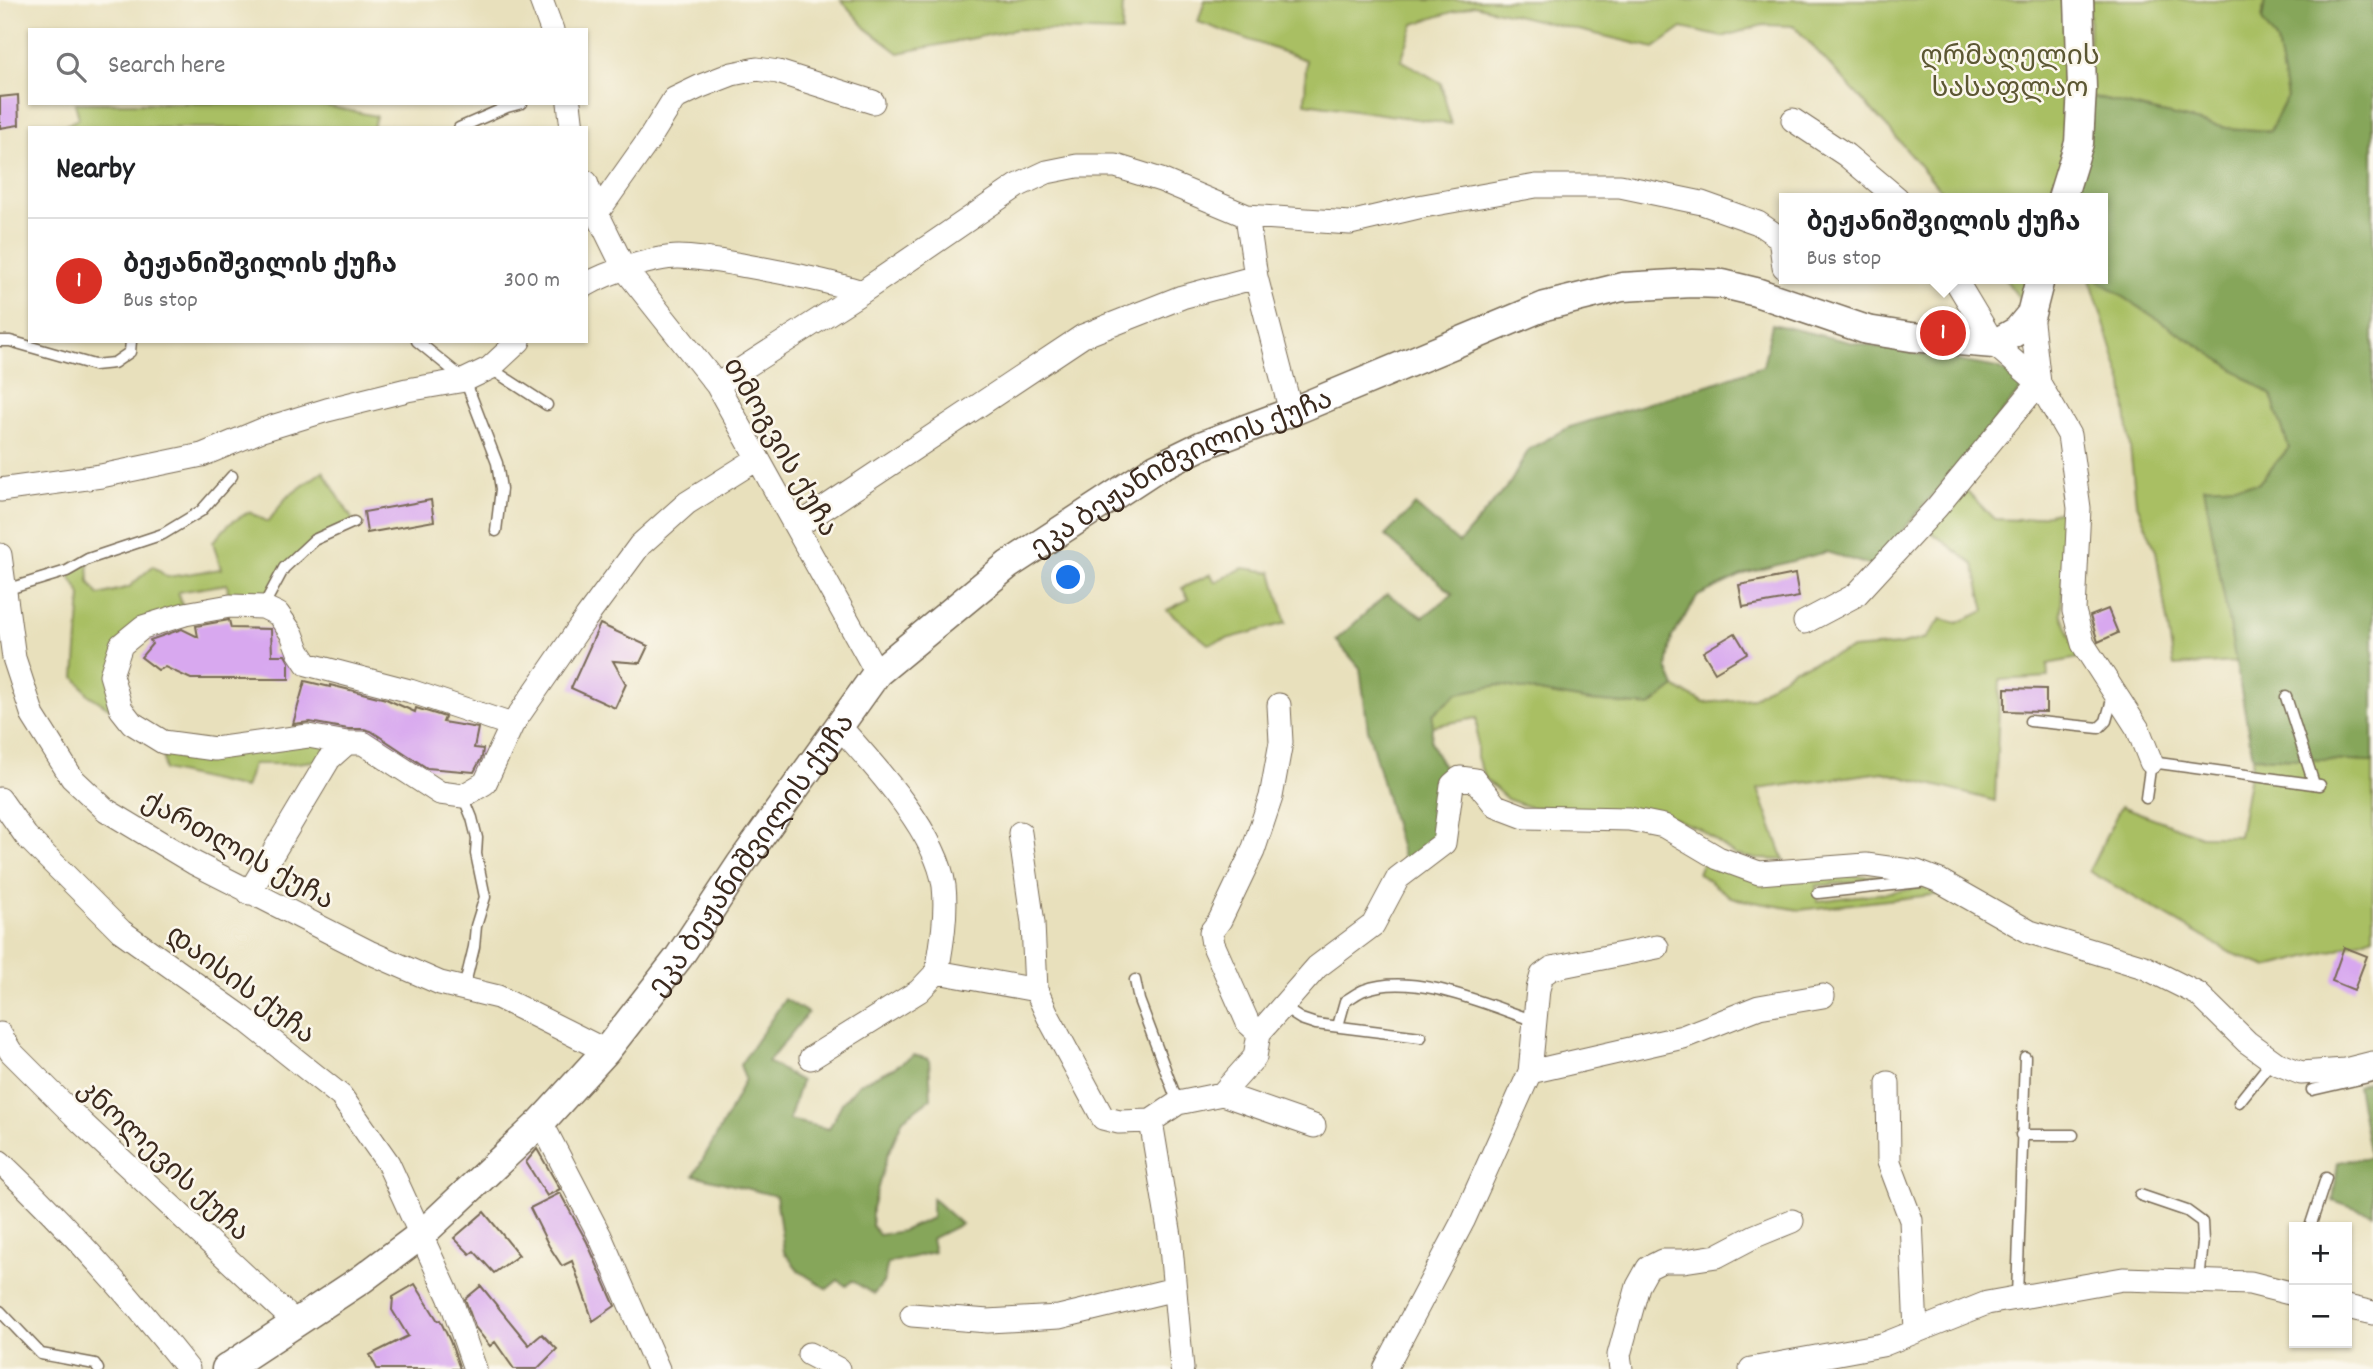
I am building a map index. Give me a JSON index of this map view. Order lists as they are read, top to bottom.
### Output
{
  "streets": {
    "street": [
      "თმოგვის ქუჩა",
      "ეკა ბეჟანიშვილის ქუჩა",
      "ქართლის ქუჩა",
      "დაისის ქუჩა",
      "კნოლევის ქუჩა"
    ]
  },
  "crossings": [
    ["თმოგვის ქუჩა", "ეკა ბეჟანიშვილის ქუჩა"],
    ["ეკა ბეჟანიშვილის ქუჩა", "ქართლის ქუჩა"],
    ["ეკა ბეჟანიშვილის ქუჩა", "დაისის ქუჩა"],
    ["ეკა ბეჟანიშვილის ქუჩა", "კნოლევის ქუჩა"]
  ],
  "parks": ["ღრმაღელის სასაფლაო"],
  "page": {
    "search": "Search here",
    "heading": "Nearby",
    "popup": ["ბეჟანიშვილის ქუჩა", "Bus stop"],
    "list": [
      {
        "mark": "1",
        "name": "ბეჟანიშვილის ქუჩა",
        "note": "Bus stop",
        "value": "300 m"
      }
    ],
    "pins": "1",
    "map_buttons": ["+", "−"]
  }
}
